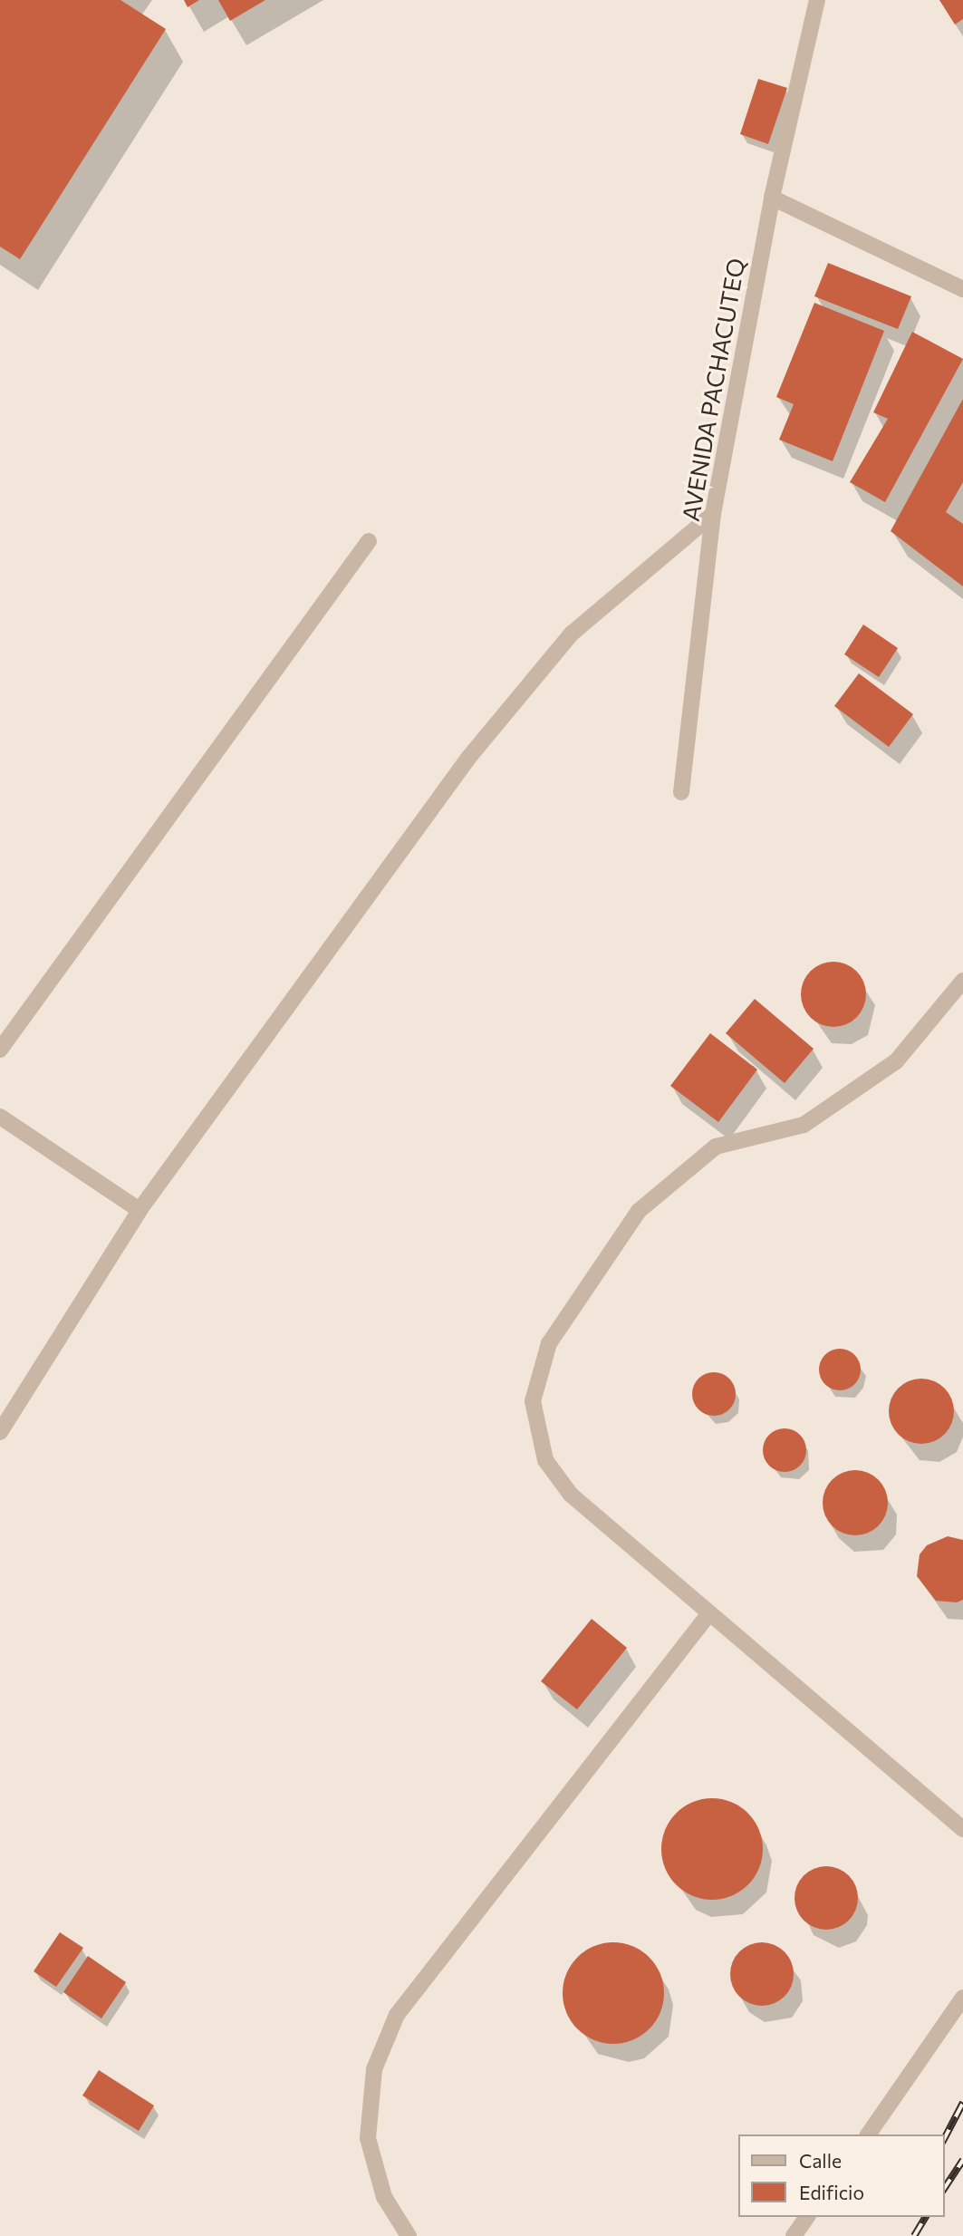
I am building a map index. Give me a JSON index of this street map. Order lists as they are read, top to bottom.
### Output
{
  "streets": {
    "street": ["AVENIDA PACHACUTEQ"]
  },
  "legend": ["Calle", "Edificio"]
}
